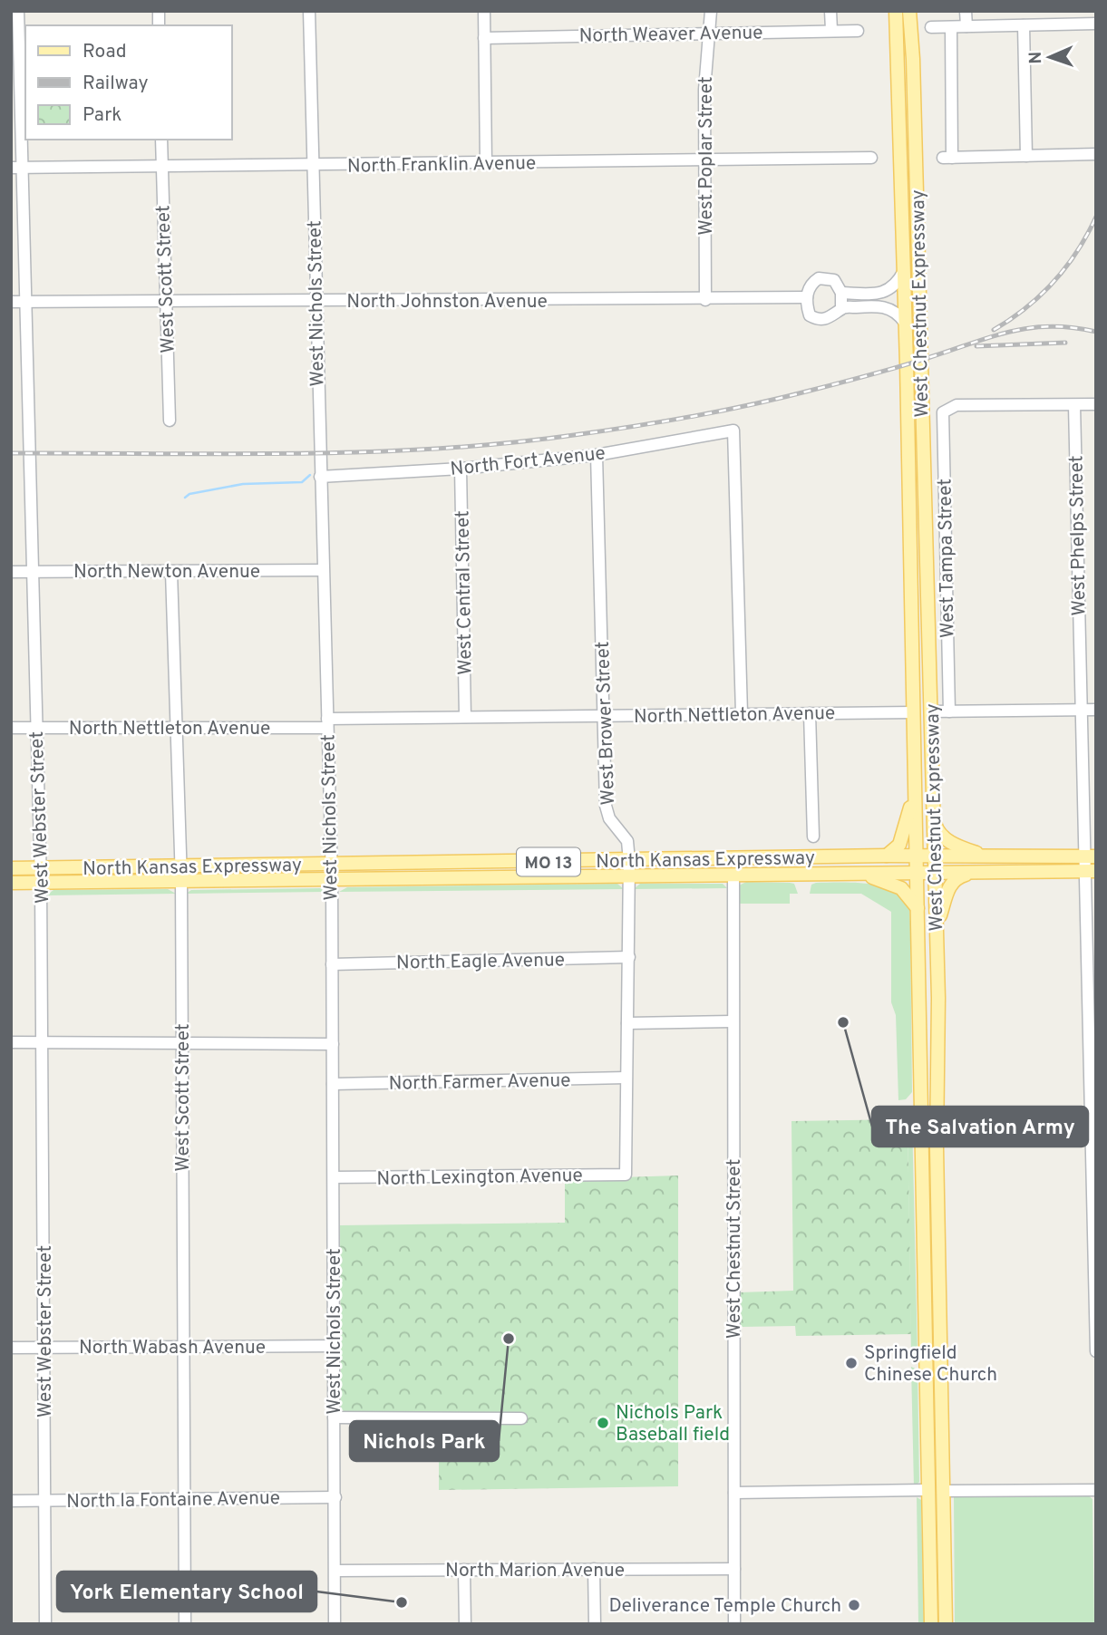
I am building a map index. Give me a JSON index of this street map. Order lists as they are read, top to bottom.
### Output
{
  "streets": {
    "main road": ["West Chestnut Expressway", "North Kansas Expressway", "MO 13"],
    "street": [
      "North Weaver Avenue",
      "West Poplar Street",
      "North Franklin Avenue",
      "West Scott Street",
      "North Johnston Avenue",
      "West Nichols Street",
      "North Fort Avenue",
      "West Phelps Street",
      "West Tampa Street",
      "North Newton Avenue",
      "West Central Street",
      "North Nettleton Avenue",
      "West Brower Street",
      "West Webster Street",
      "North Eagle Avenue",
      "North Farmer Avenue",
      "North Lexington Avenue",
      "West Chestnut Street",
      "North Wabash Avenue",
      "North la Fontaine Avenue",
      "North Marion Avenue"
    ]
  },
  "crossings": [
    ["North Weaver Avenue", "West Poplar Street"],
    ["West Poplar Street", "North Franklin Avenue"],
    ["West Poplar Street", "North Johnston Avenue"],
    ["North Franklin Avenue", "West Scott Street"],
    ["North Franklin Avenue", "West Nichols Street"],
    ["North Franklin Avenue", "West Webster Street"],
    ["West Scott Street", "North Johnston Avenue"],
    ["West Scott Street", "North Newton Avenue"],
    ["West Scott Street", "North Nettleton Avenue"],
    ["West Scott Street", "North Kansas Expressway"],
    ["West Scott Street", "North Wabash Avenue"],
    ["West Scott Street", "North la Fontaine Avenue"],
    ["North Johnston Avenue", "West Nichols Street"],
    ["North Johnston Avenue", "West Webster Street"],
    ["West Nichols Street", "North Fort Avenue"],
    ["West Nichols Street", "North Newton Avenue"],
    ["West Nichols Street", "North Nettleton Avenue"],
    ["West Nichols Street", "North Kansas Expressway"],
    ["West Nichols Street", "North Eagle Avenue"],
    ["West Nichols Street", "North Farmer Avenue"],
    ["West Nichols Street", "North Lexington Avenue"],
    ["West Nichols Street", "North Wabash Avenue"],
    ["West Nichols Street", "North la Fontaine Avenue"],
    ["West Nichols Street", "North Marion Avenue"],
    ["West Chestnut Expressway", "North Nettleton Avenue"],
    ["West Chestnut Expressway", "North Kansas Expressway"],
    ["North Fort Avenue", "West Central Street"],
    ["North Fort Avenue", "North Nettleton Avenue"],
    ["North Fort Avenue", "West Brower Street"],
    ["West Phelps Street", "West Tampa Street"],
    ["West Phelps Street", "North Kansas Expressway"],
    ["North Newton Avenue", "West Webster Street"],
    ["West Central Street", "North Nettleton Avenue"],
    ["North Nettleton Avenue", "West Brower Street"],
    ["North Nettleton Avenue", "West Webster Street"],
    ["West Brower Street", "North Kansas Expressway"],
    ["West Brower Street", "North Eagle Avenue"],
    ["West Brower Street", "North Farmer Avenue"],
    ["West Brower Street", "North Lexington Avenue"],
    ["West Webster Street", "North Kansas Expressway"],
    ["West Webster Street", "North Wabash Avenue"],
    ["West Webster Street", "North la Fontaine Avenue"],
    ["North Kansas Expressway", "West Chestnut Street"],
    ["West Chestnut Street", "North Marion Avenue"]
  ],
  "places": [
    "The Salvation Army",
    "Nichols Park",
    "Springfield Chinese Church",
    "Nichols Park Baseball field",
    "York Elementary School",
    "Deliverance Temple Church"
  ],
  "legend": ["Road", "Railway", "Park"],
  "north": "left"
}
